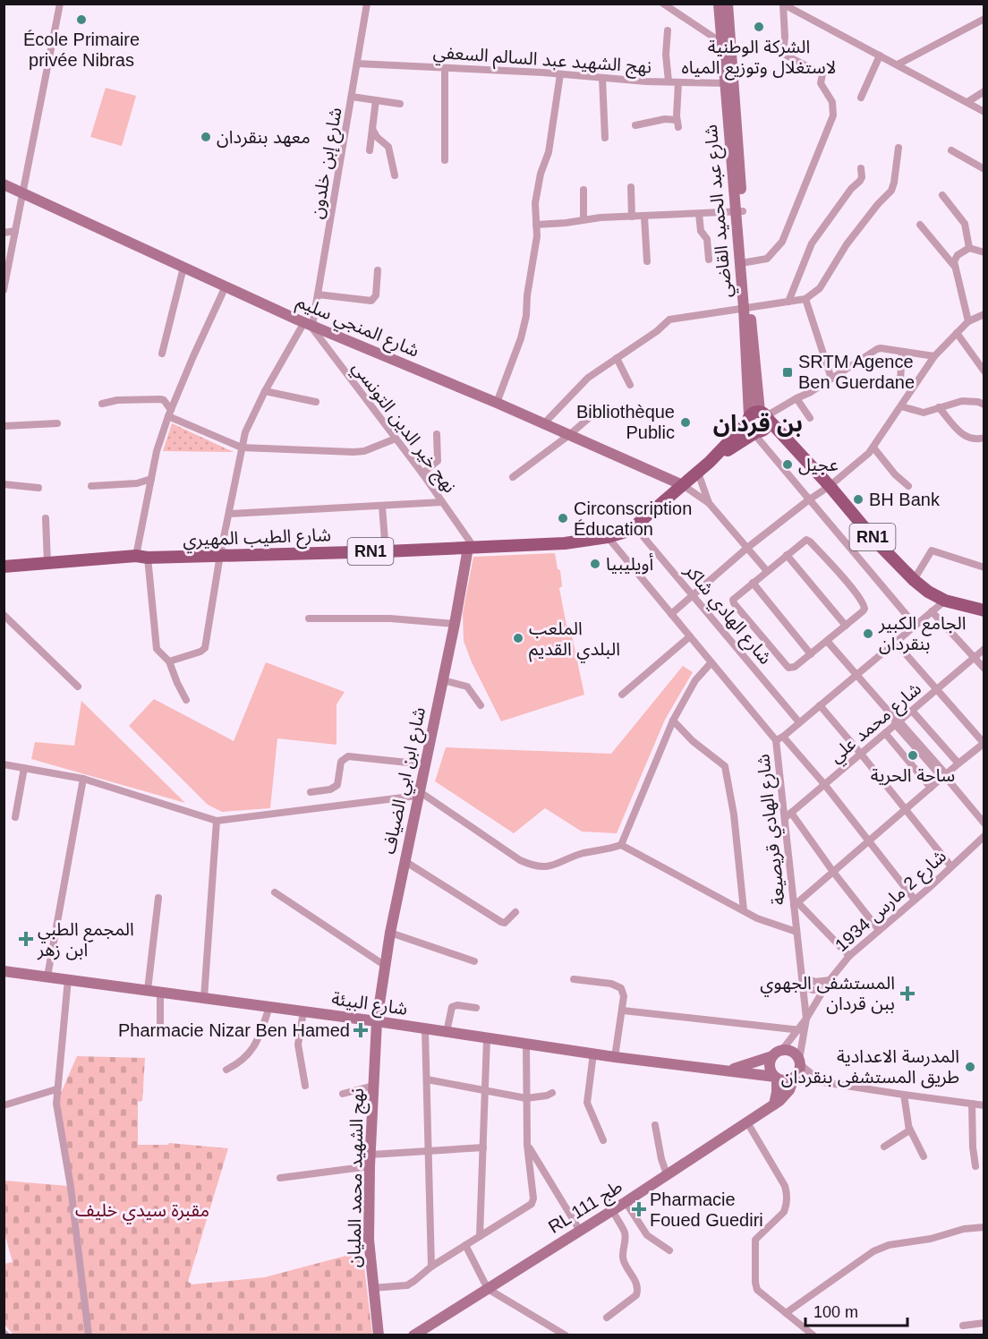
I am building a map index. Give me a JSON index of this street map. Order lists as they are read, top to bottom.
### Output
{
  "streets": {
    "main road": ["شارع الطيب المهيري", "RN1"],
    "street": [
      "نهج الشهيد عبد السالم السعفي",
      "شارع إبن خلدون",
      "شارع عبد الحميد القاضي",
      "شارع المنجي سليم",
      "نهج خير الدين التونسي",
      "شارع الهادي شاكر",
      "شارع محمد علي",
      "شارع ابن ابي الضياف",
      "شارع الهادي قريصيعة",
      "شارع 2 مارس 1934",
      "شارع البيئة",
      "نهج الشهيد محمد المليان",
      "RL طج 111"
    ]
  },
  "crossings": [
    ["نهج الشهيد عبد السالم السعفي", "شارع إبن خلدون"],
    ["نهج الشهيد عبد السالم السعفي", "شارع عبد الحميد القاضي"],
    ["شارع إبن خلدون", "شارع المنجي سليم"],
    ["شارع إبن خلدون", "نهج خير الدين التونسي"],
    ["شارع عبد الحميد القاضي", "شارع الطيب المهيري"],
    ["شارع عبد الحميد القاضي", "RN1"],
    ["شارع المنجي سليم", "نهج خير الدين التونسي"],
    ["شارع المنجي سليم", "شارع الطيب المهيري"],
    ["نهج خير الدين التونسي", "شارع الطيب المهيري"],
    ["نهج خير الدين التونسي", "شارع ابن ابي الضياف"],
    ["شارع الطيب المهيري", "RN1"],
    ["شارع الطيب المهيري", "شارع الهادي شاكر"],
    ["شارع الطيب المهيري", "شارع ابن ابي الضياف"],
    ["شارع الطيب المهيري", "شارع الهادي قريصيعة"],
    ["شارع محمد علي", "شارع الهادي قريصيعة"],
    ["شارع ابن ابي الضياف", "شارع البيئة"],
    ["شارع ابن ابي الضياف", "نهج الشهيد محمد المليان"],
    ["شارع الهادي قريصيعة", "شارع 2 مارس 1934"],
    ["شارع البيئة", "نهج الشهيد محمد المليان"],
    ["شارع البيئة", "RL طج 111"]
  ],
  "districts": ["بن قردان"],
  "parks": ["مقبرة سيدي خليف"],
  "places": {
    "other": [
      "École Primaire privée Nibras",
      "الشركة الوطنية لاستغلال وتوزيع المياه",
      "معهد بنقردان",
      "Bibliothèque Public",
      "عجيل",
      "BH Bank",
      "Circonscription Éducation",
      "أويليبيا",
      "الجامع الكبير بنقردان",
      "الملعب البلدي القديم",
      "ساحة الحرية",
      "المدرسة الاعدادية طريق المستشفى بنقردان"
    ],
    "transit": ["SRTM Agence Ben Guerdane"],
    "health": [
      "المجمع الطبي ابن زهر",
      "المستشفى الجهوي ببن قردان",
      "Pharmacie Nizar Ben Hamed",
      "Pharmacie Foued Guediri"
    ]
  },
  "scale_bar": "100 m"
}
